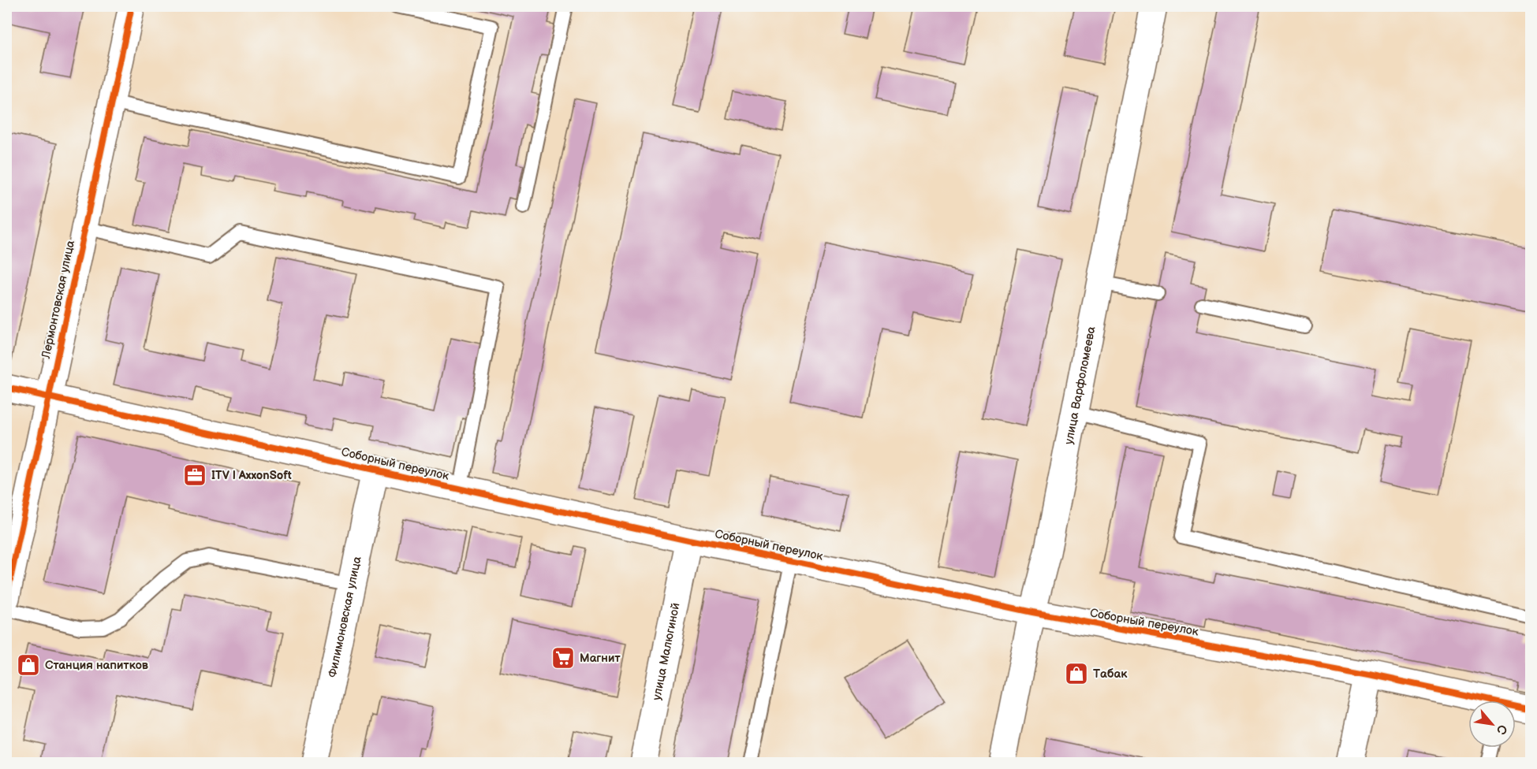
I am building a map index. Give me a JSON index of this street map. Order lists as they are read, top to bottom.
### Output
{
  "streets": {
    "street": [
      "Лермонтовская улица",
      "улица Варфоломеева",
      "Соборный переулок",
      "Филимоновская улица",
      "улица Малюгиной"
    ]
  },
  "crossings": [
    ["Лермонтовская улица", "Соборный переулок"],
    ["улица Варфоломеева", "Соборный переулок"],
    ["Соборный переулок", "Филимоновская улица"],
    ["Соборный переулок", "улица Малюгиной"]
  ],
  "places": {
    "office": ["ITV | AxxonSoft"],
    "supermarket": ["Магнит"],
    "shop": ["Станция напитков", "Табак"]
  },
  "north": "bottom right"
}
